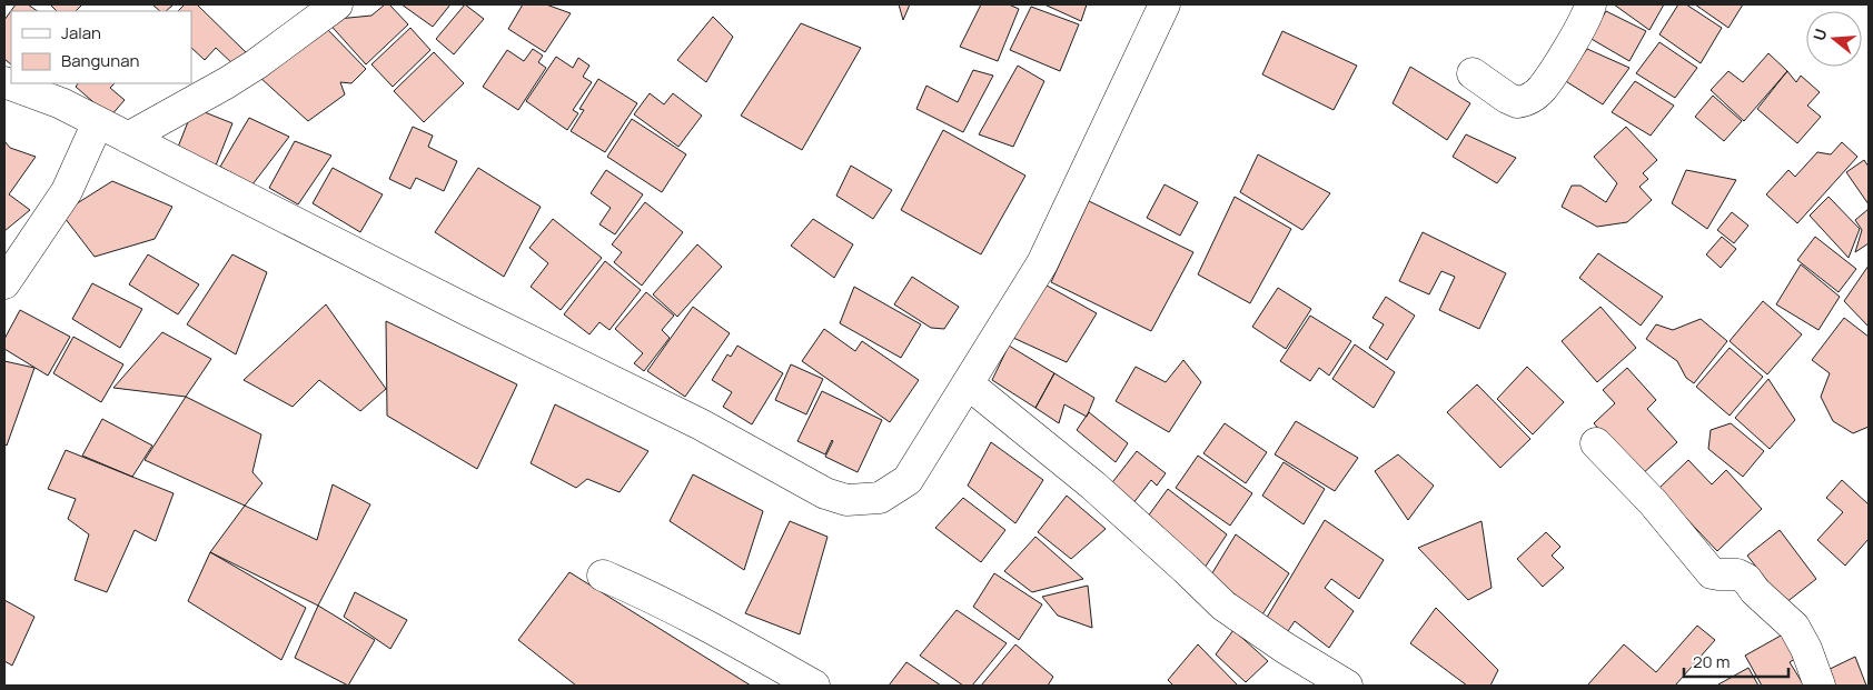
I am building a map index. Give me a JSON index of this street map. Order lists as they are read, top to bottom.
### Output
{
  "legend": ["Jalan", "Bangunan"],
  "scale_bar": "20 m",
  "north": "left"
}
